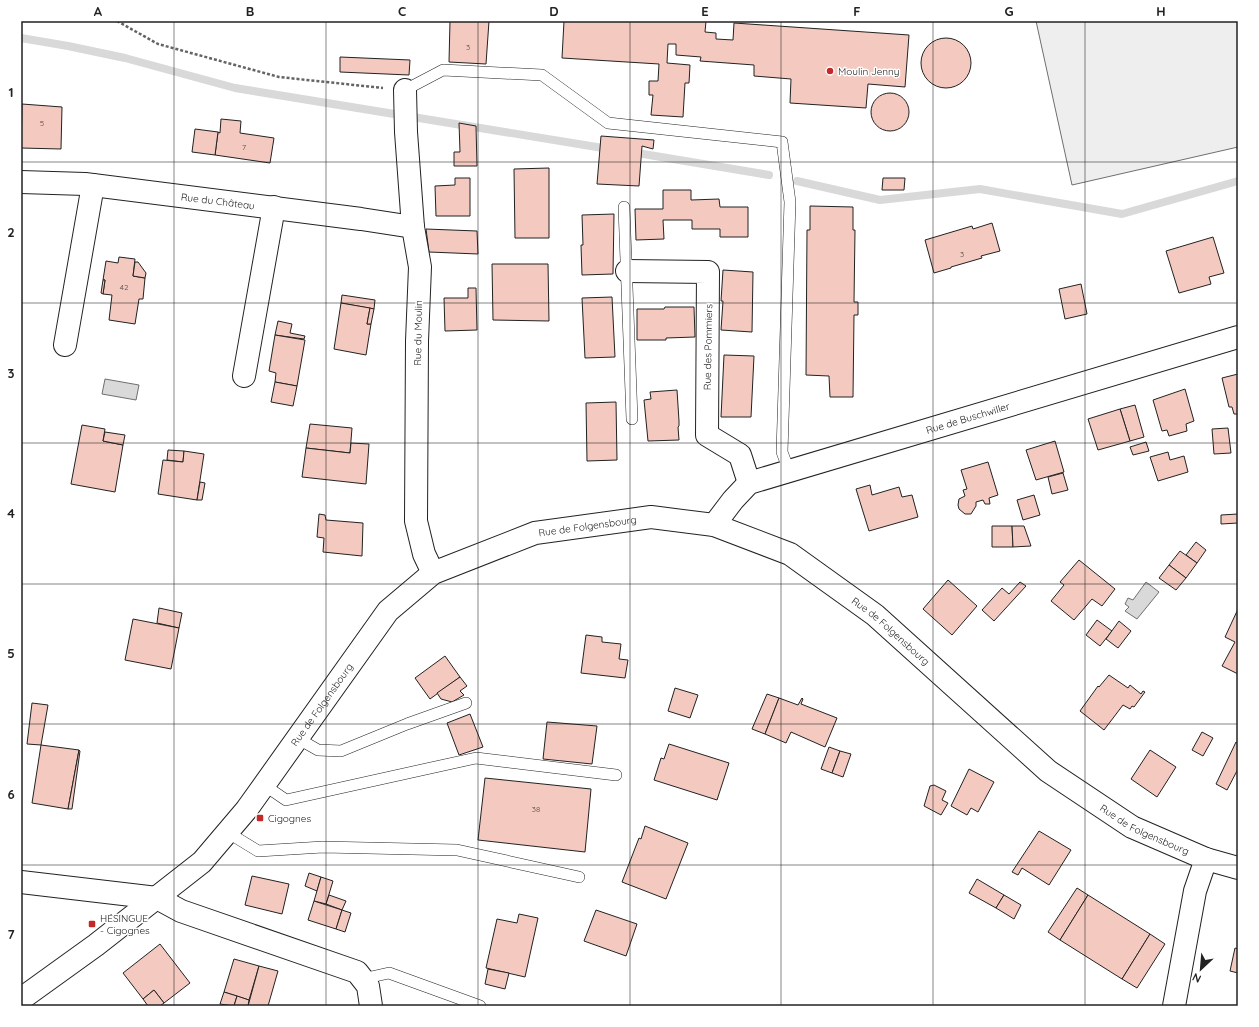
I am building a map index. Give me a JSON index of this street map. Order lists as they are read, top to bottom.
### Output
{
  "streets": {
    "street": [
      "Rue du Château",
      "Rue du Moulin",
      "Rue des Pommiers",
      "Rue de Buschwiller",
      "Rue de Folgensbourg"
    ]
  },
  "crossings": [
    ["Rue du Château", "Rue du Moulin"],
    ["Rue du Moulin", "Rue de Folgensbourg"],
    ["Rue des Pommiers", "Rue de Buschwiller"]
  ],
  "places": {
    "other": ["Moulin Jenny"],
    "transit": ["Cigognes", "HÉSINGUE - Cigognes"]
  },
  "house_numbers": [
    "3",
    "5",
    "7",
    "3",
    "42",
    "38"
  ],
  "north": "bottom left",
  "grid": {
    "columns": [
      "A",
      "B",
      "C",
      "D",
      "E",
      "F",
      "G",
      "H"
    ],
    "rows": [
      "1",
      "2",
      "3",
      "4",
      "5",
      "6",
      "7"
    ]
  }
}
